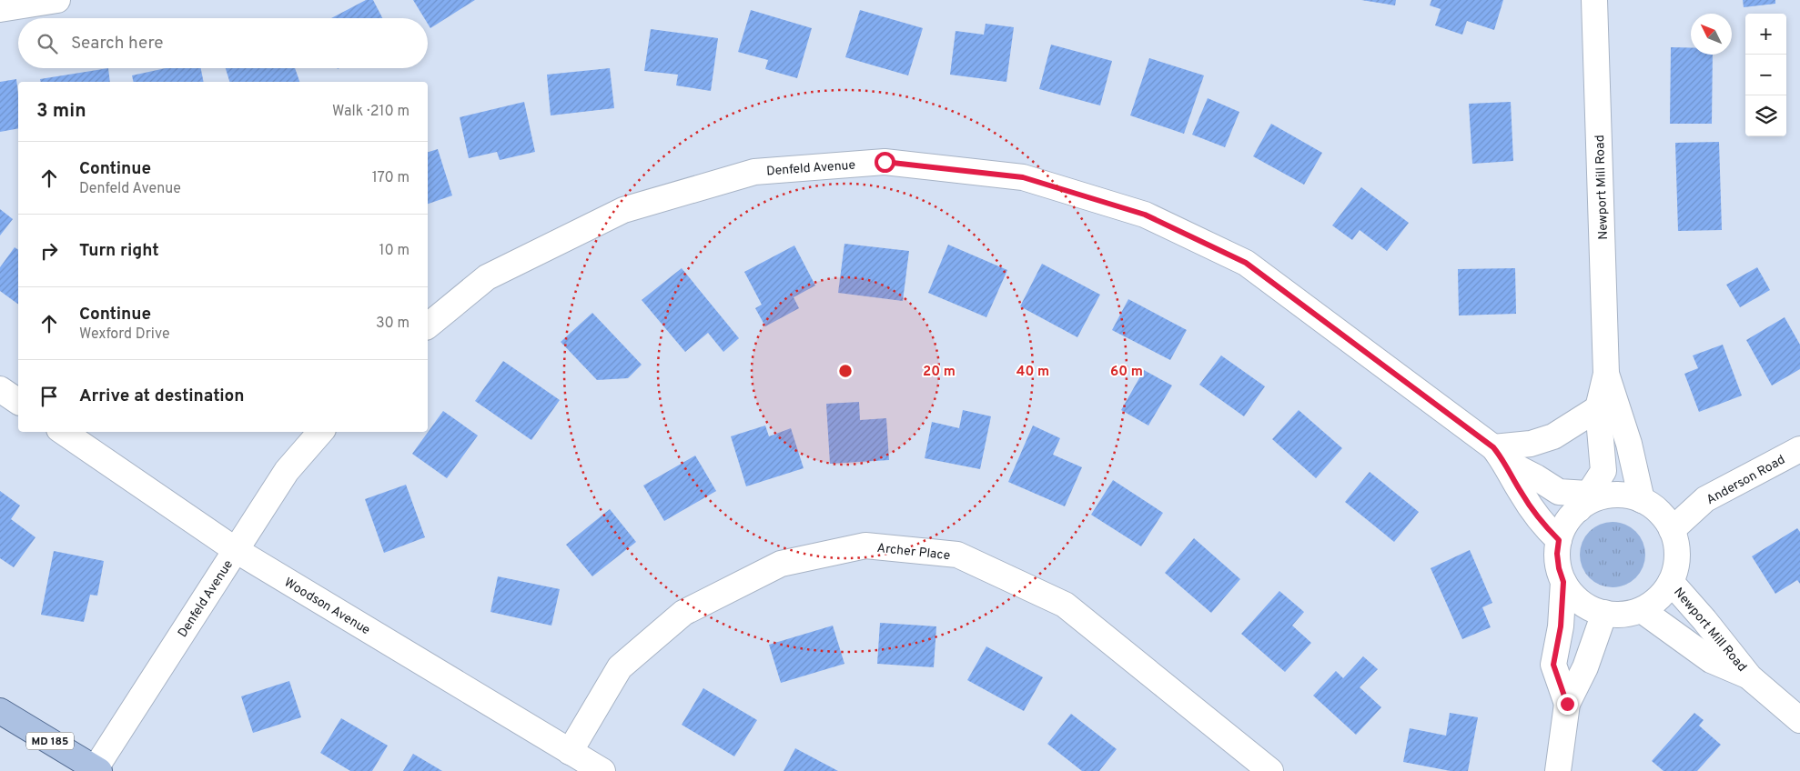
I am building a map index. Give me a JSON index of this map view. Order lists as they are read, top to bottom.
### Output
{
  "streets": {
    "main road": ["MD 185"],
    "street": [
      "Denfeld Avenue",
      "Newport Mill Road",
      "Anderson Road",
      "Archer Place",
      "Woodson Avenue"
    ]
  },
  "crossings": [
    ["Denfeld Avenue", "Newport Mill Road"],
    ["Denfeld Avenue", "Anderson Road"],
    ["Denfeld Avenue", "Woodson Avenue"],
    ["Denfeld Avenue", "MD 185"],
    ["Newport Mill Road", "Anderson Road"],
    ["Archer Place", "Woodson Avenue"]
  ],
  "north": "top left",
  "page": {
    "map_buttons": ["+", "−"],
    "search": "Search here",
    "heading": ["3 min", "Walk · 210 m"],
    "list": [
      ["Continue", "Denfeld Avenue", "170 m"],
      ["Turn right", "10 m"],
      ["Continue", "Wexford Drive", "30 m"],
      "Arrive at destination"
    ]
  },
  "rings": ["20 m", "40 m", "60 m"]
}
